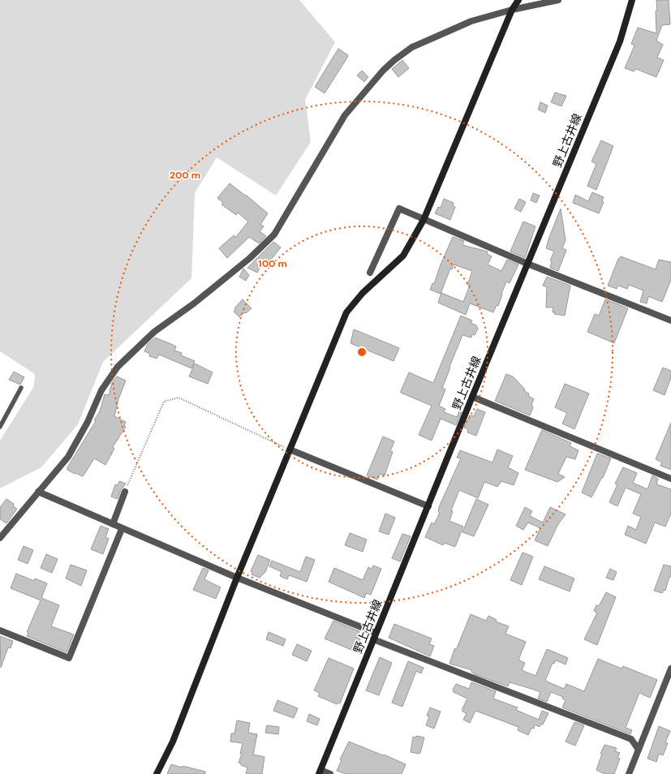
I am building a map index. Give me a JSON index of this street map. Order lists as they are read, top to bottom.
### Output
{
  "streets": {
    "street": ["野上古井線"]
  },
  "rings": ["200 m", "100 m"]
}
